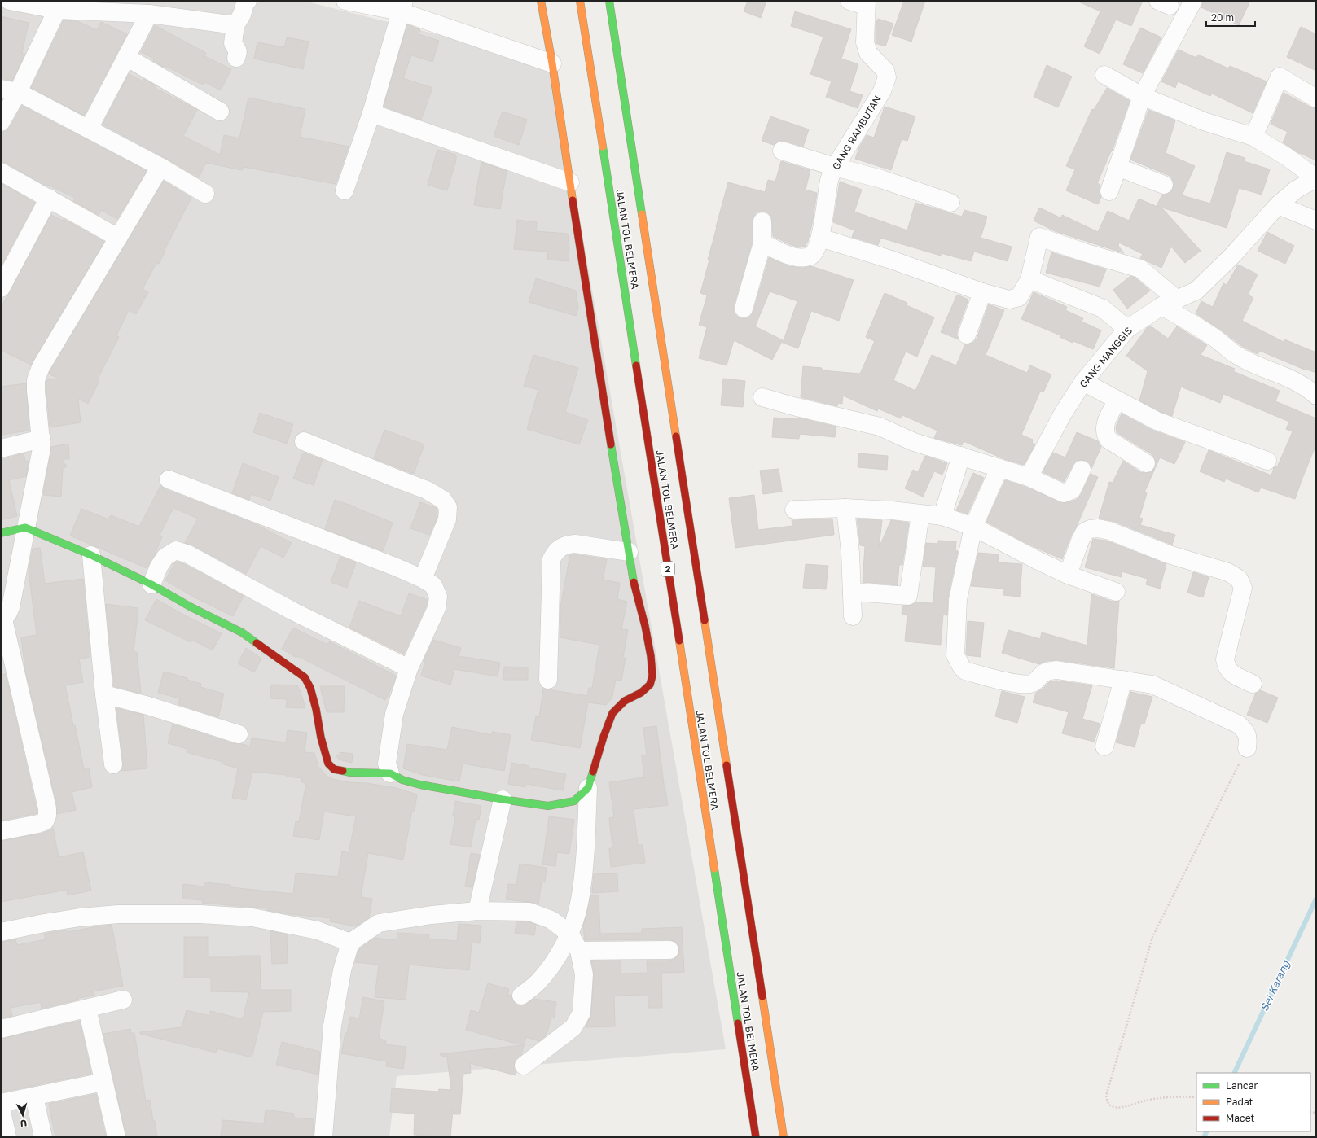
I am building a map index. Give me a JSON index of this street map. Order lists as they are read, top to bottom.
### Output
{
  "streets": {
    "main road": ["JALAN TOL BELMERA", "2"],
    "street": ["GANG RAMBUTAN", "GANG MANGGIS"]
  },
  "water": ["Sei Karang"],
  "legend": ["Lancar", "Padat", "Macet"],
  "scale_bar": "20 m",
  "north": "bottom"
}
